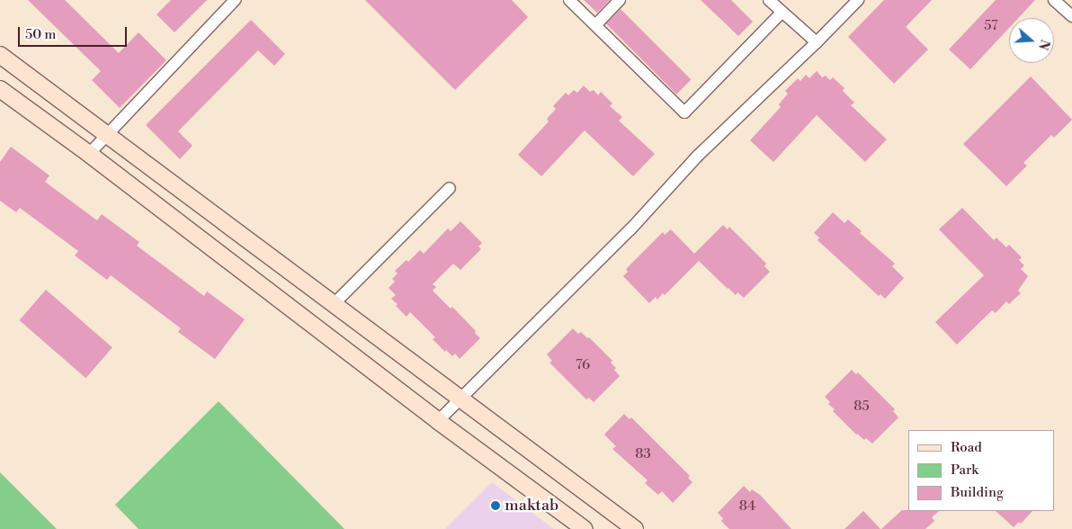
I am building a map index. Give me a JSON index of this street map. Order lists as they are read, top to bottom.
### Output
{
  "places": ["maktab"],
  "house_numbers": [
    "57",
    "76",
    "85",
    "83",
    "84"
  ],
  "legend": ["Road", "Park", "Building"],
  "scale_bar": "50 m",
  "north": "right"
}
